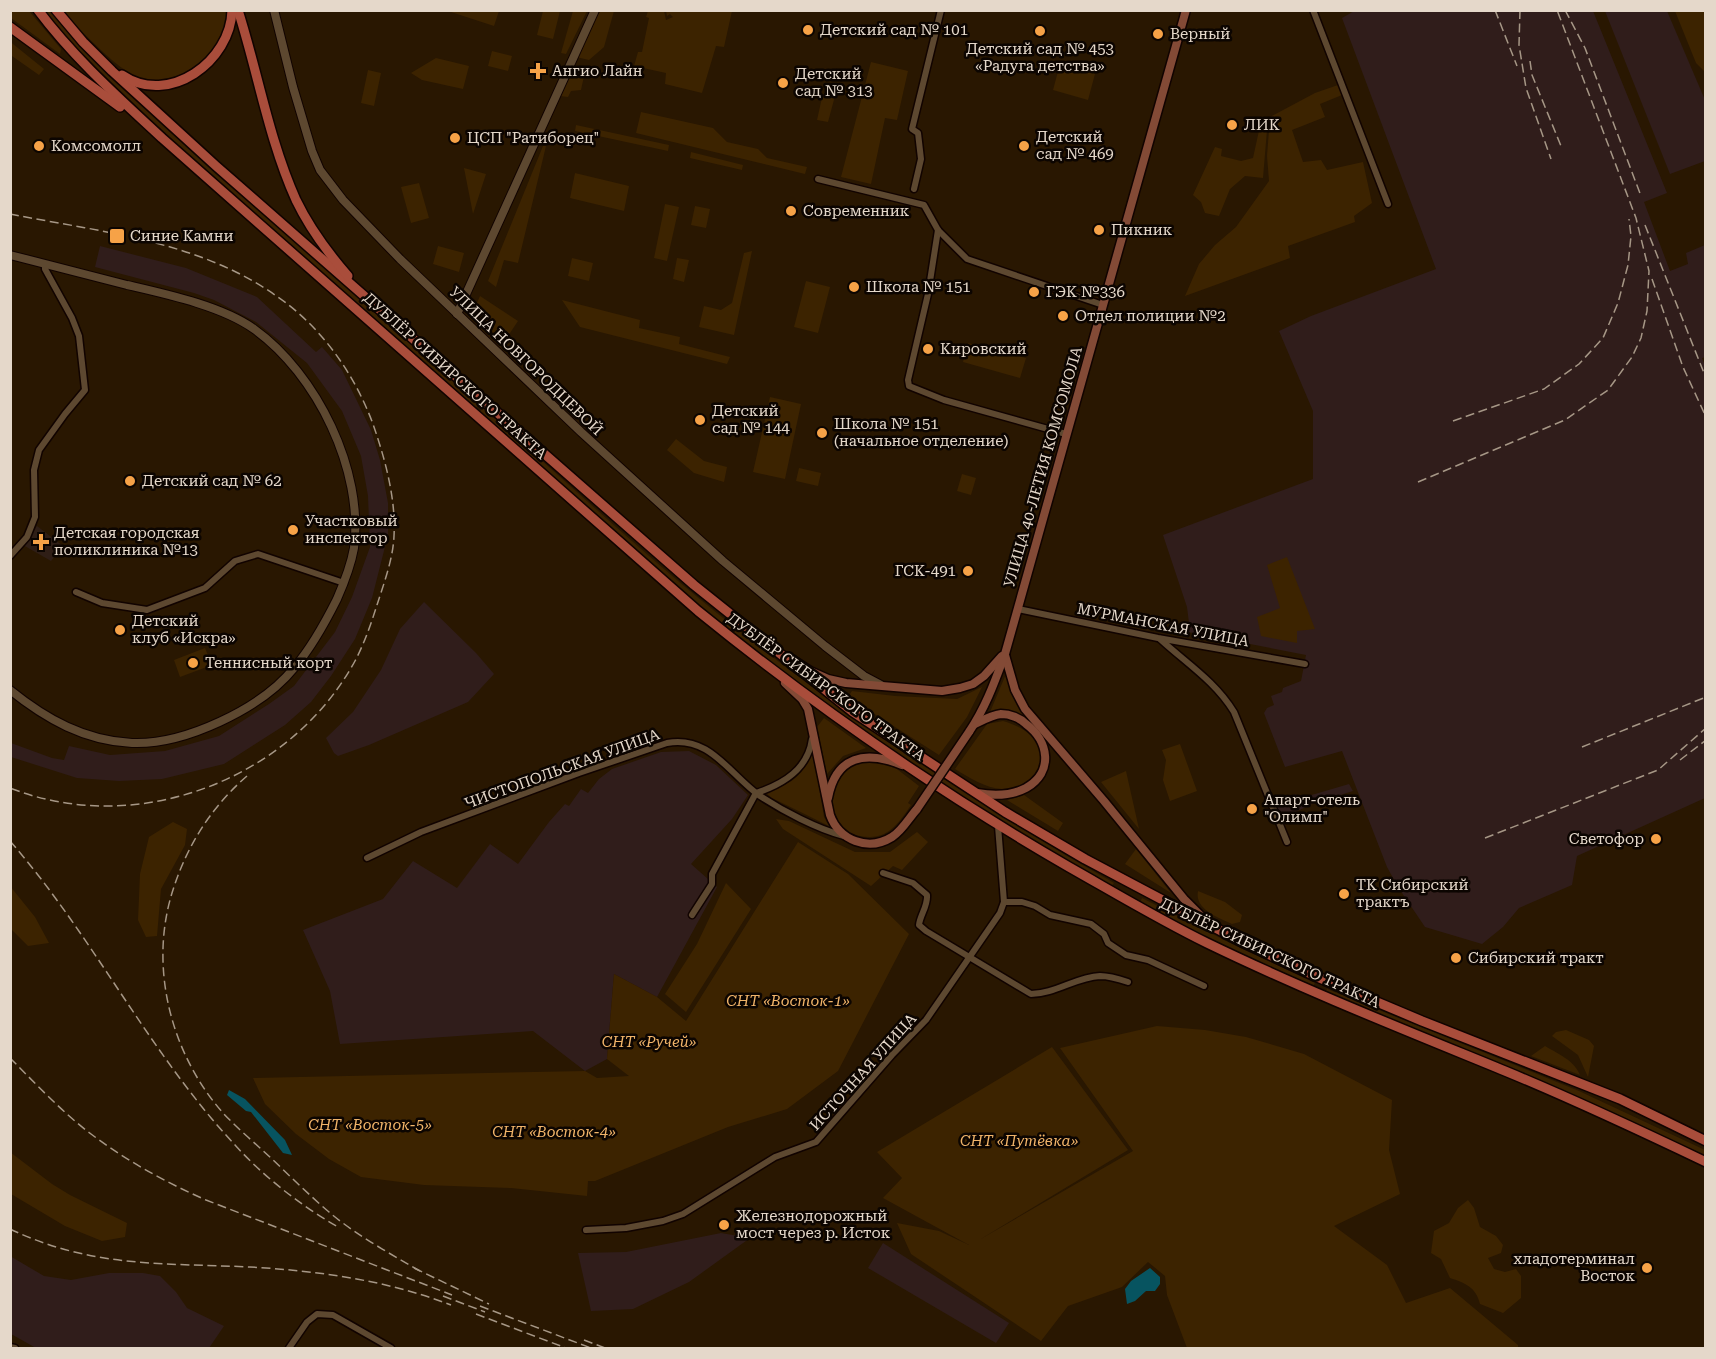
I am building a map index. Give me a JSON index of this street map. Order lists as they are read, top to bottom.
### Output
{
  "streets": {
    "main road": ["ДУБЛЁР СИБИРСКОГО ТРАКТА", "УЛИЦА 40-ЛЕТИЯ КОМСОМОЛА"],
    "street": [
      "УЛИЦА НОВГОРОДЦЕВОЙ",
      "МУРМАНСКАЯ УЛИЦА",
      "ЧИСТОПОЛЬСКАЯ УЛИЦА",
      "ИСТОЧНАЯ УЛИЦА"
    ]
  },
  "crossings": [
    ["УЛИЦА 40-ЛЕТИЯ КОМСОМОЛА", "МУРМАНСКАЯ УЛИЦА"],
    ["УЛИЦА 40-ЛЕТИЯ КОМСОМОЛА", "ЧИСТОПОЛЬСКАЯ УЛИЦА"]
  ],
  "parks": [
    "СНТ «Восток-1»",
    "СНТ «Ручей»",
    "СНТ «Восток-5»",
    "СНТ «Восток-4»",
    "СНТ «Путёвка»"
  ],
  "places": {
    "other": [
      "Детский сад № 101",
      "Детский сад № 453 «Радуга детства»",
      "Верный",
      "Детский сад № 313",
      "ЛИК",
      "ЦСП \"Ратиборец\"",
      "Комсомолл",
      "Детский сад № 469",
      "Современник",
      "Пикник",
      "Школа № 151",
      "ГЭК №336",
      "Отдел полиции №2",
      "Кировский",
      "Детский сад № 144",
      "Школа № 151 (начальное отделение)",
      "Детский сад № 62",
      "Участковый инспектор",
      "ГСК-491",
      "Детский клуб «Искра»",
      "Теннисный корт",
      "Апарт-отель \"Олимп\"",
      "Светофор",
      "ТК Сибирский трактъ",
      "Сибирский тракт",
      "Железнодорожный мост через р. Исток",
      "хладотерминал Восток"
    ],
    "health": ["Ангио Лайн", "Детская городская поликлиника №13"],
    "transit": ["Синие Камни"]
  }
}
